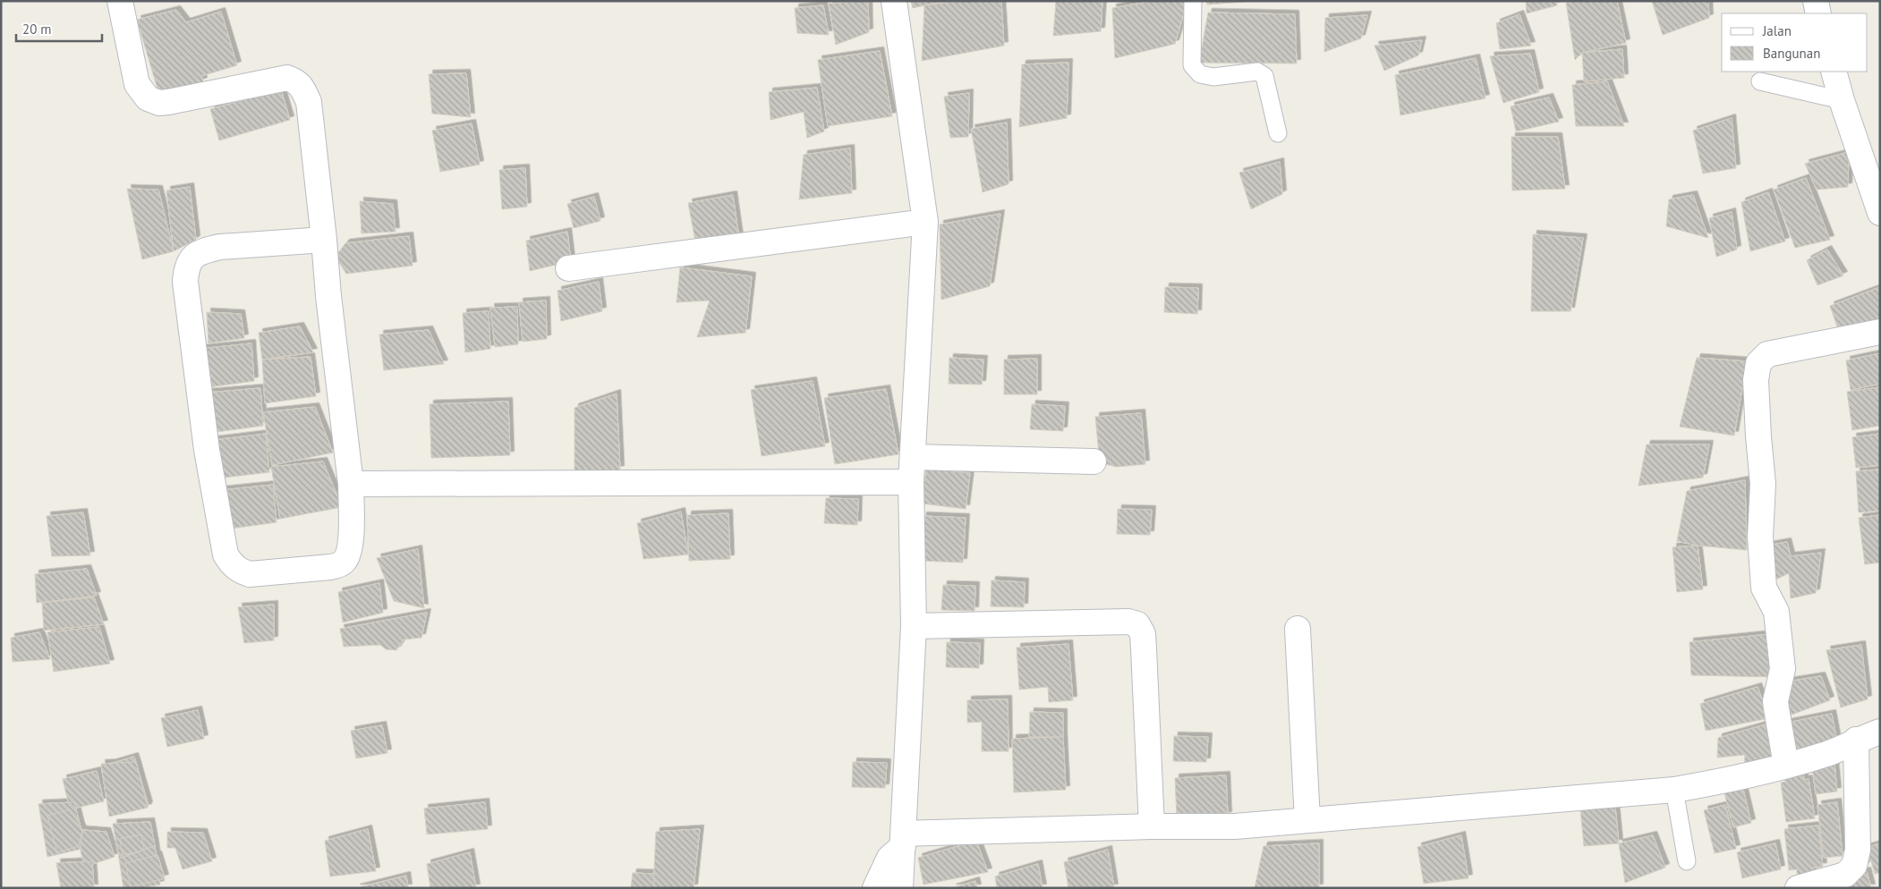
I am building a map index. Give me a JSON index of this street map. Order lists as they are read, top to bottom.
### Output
{
  "legend": ["Jalan", "Bangunan"],
  "scale_bar": "20 m"
}
